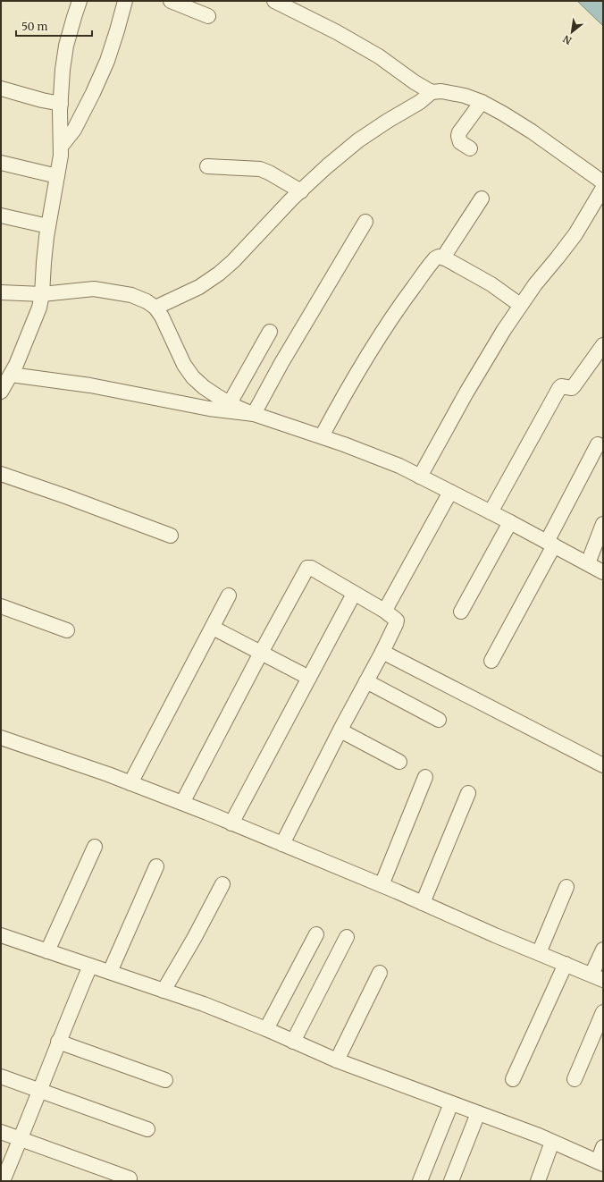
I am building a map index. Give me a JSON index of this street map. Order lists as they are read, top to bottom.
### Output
{
  "scale_bar": "50 m",
  "north": "bottom left"
}
